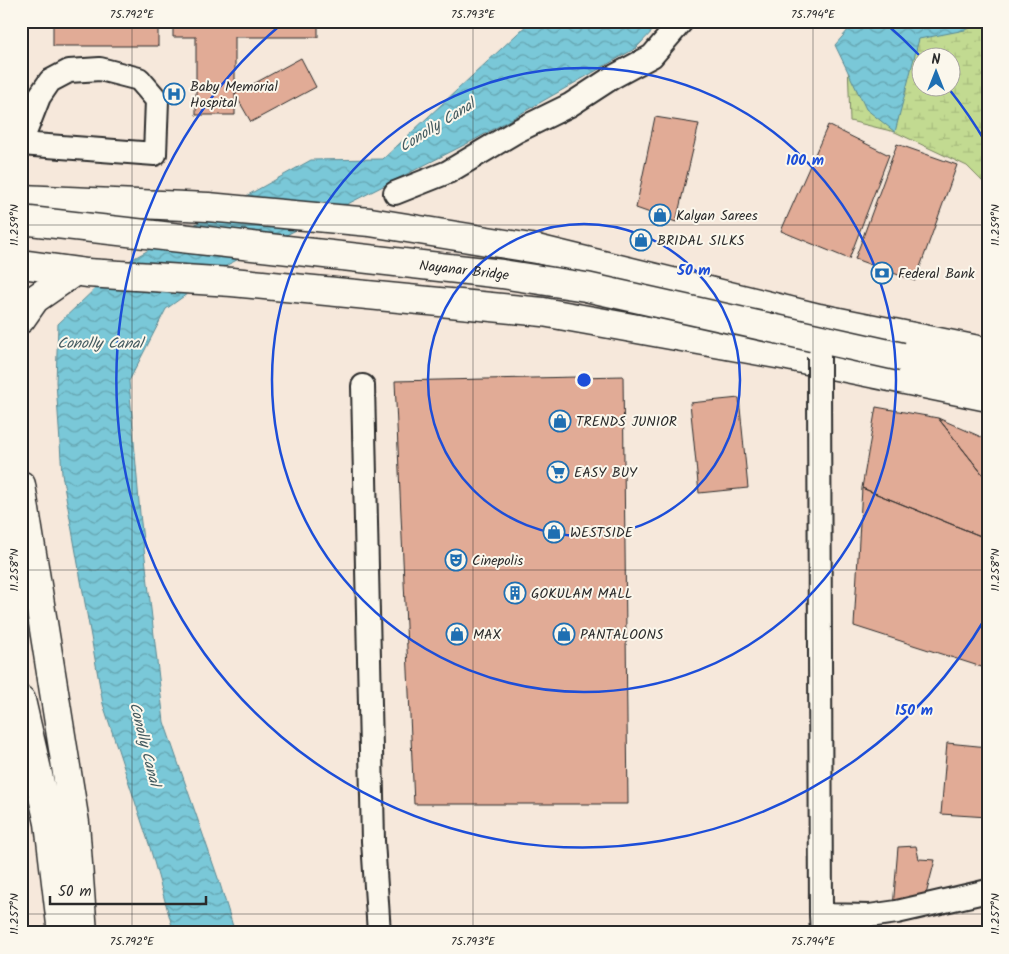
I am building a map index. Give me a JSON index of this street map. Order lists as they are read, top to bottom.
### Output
{
  "streets": {
    "main road": ["Nayanar Bridge"]
  },
  "water": ["Conolly Canal"],
  "places": {
    "hospital": ["Baby Memorial Hospital"],
    "shop": [
      "Kalyan Sarees",
      "BRIDAL SILKS",
      "TRENDS JUNIOR",
      "WESTSIDE",
      "MAX",
      "PANTALOONS"
    ],
    "bank": ["Federal Bank"],
    "supermarket": ["EASY BUY"],
    "theatre": ["Cinepolis"],
    "building": ["GOKULAM MALL"]
  },
  "scale_bar": "50 m",
  "north": "top",
  "coordinates": [
    "75.792°E",
    "75.793°E",
    "75.794°E",
    "11.259°N",
    "11.258°N",
    "11.257°N"
  ],
  "rings": ["100 m", "50 m", "150 m"]
}
